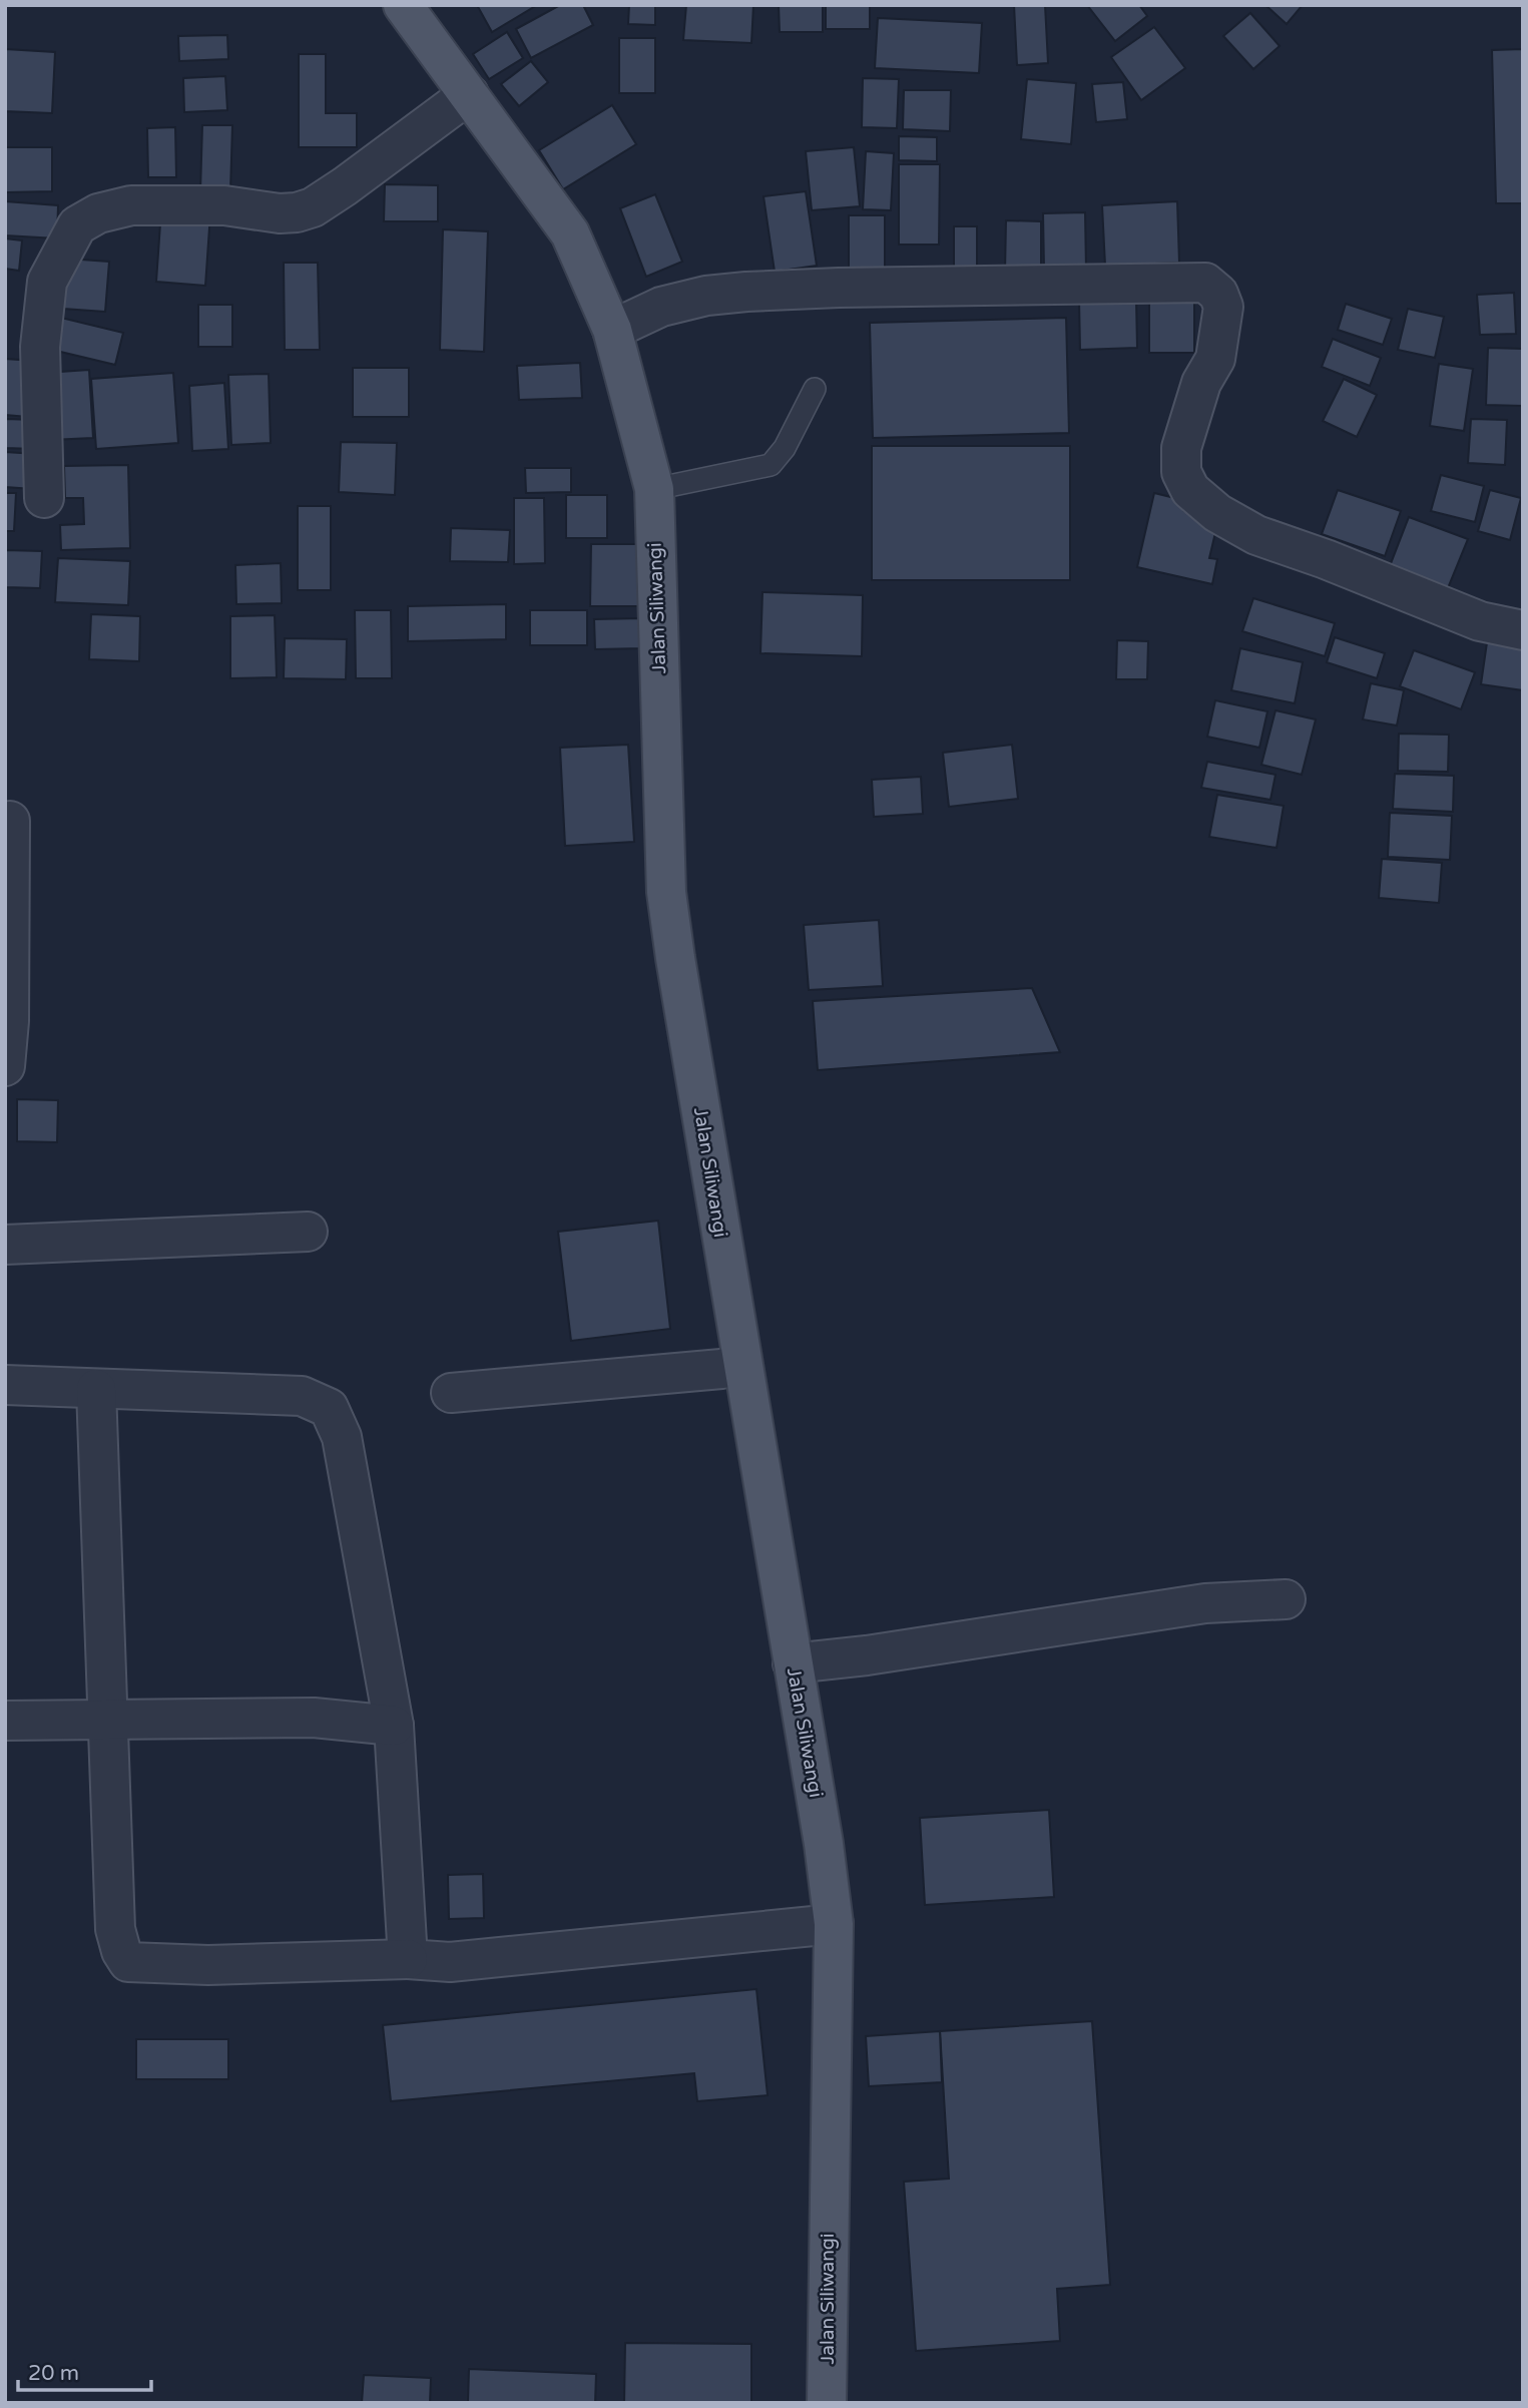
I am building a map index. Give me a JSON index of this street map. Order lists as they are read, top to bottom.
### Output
{
  "streets": {
    "main road": ["Jalan Siliwangi"]
  },
  "scale_bar": "20 m"
}
